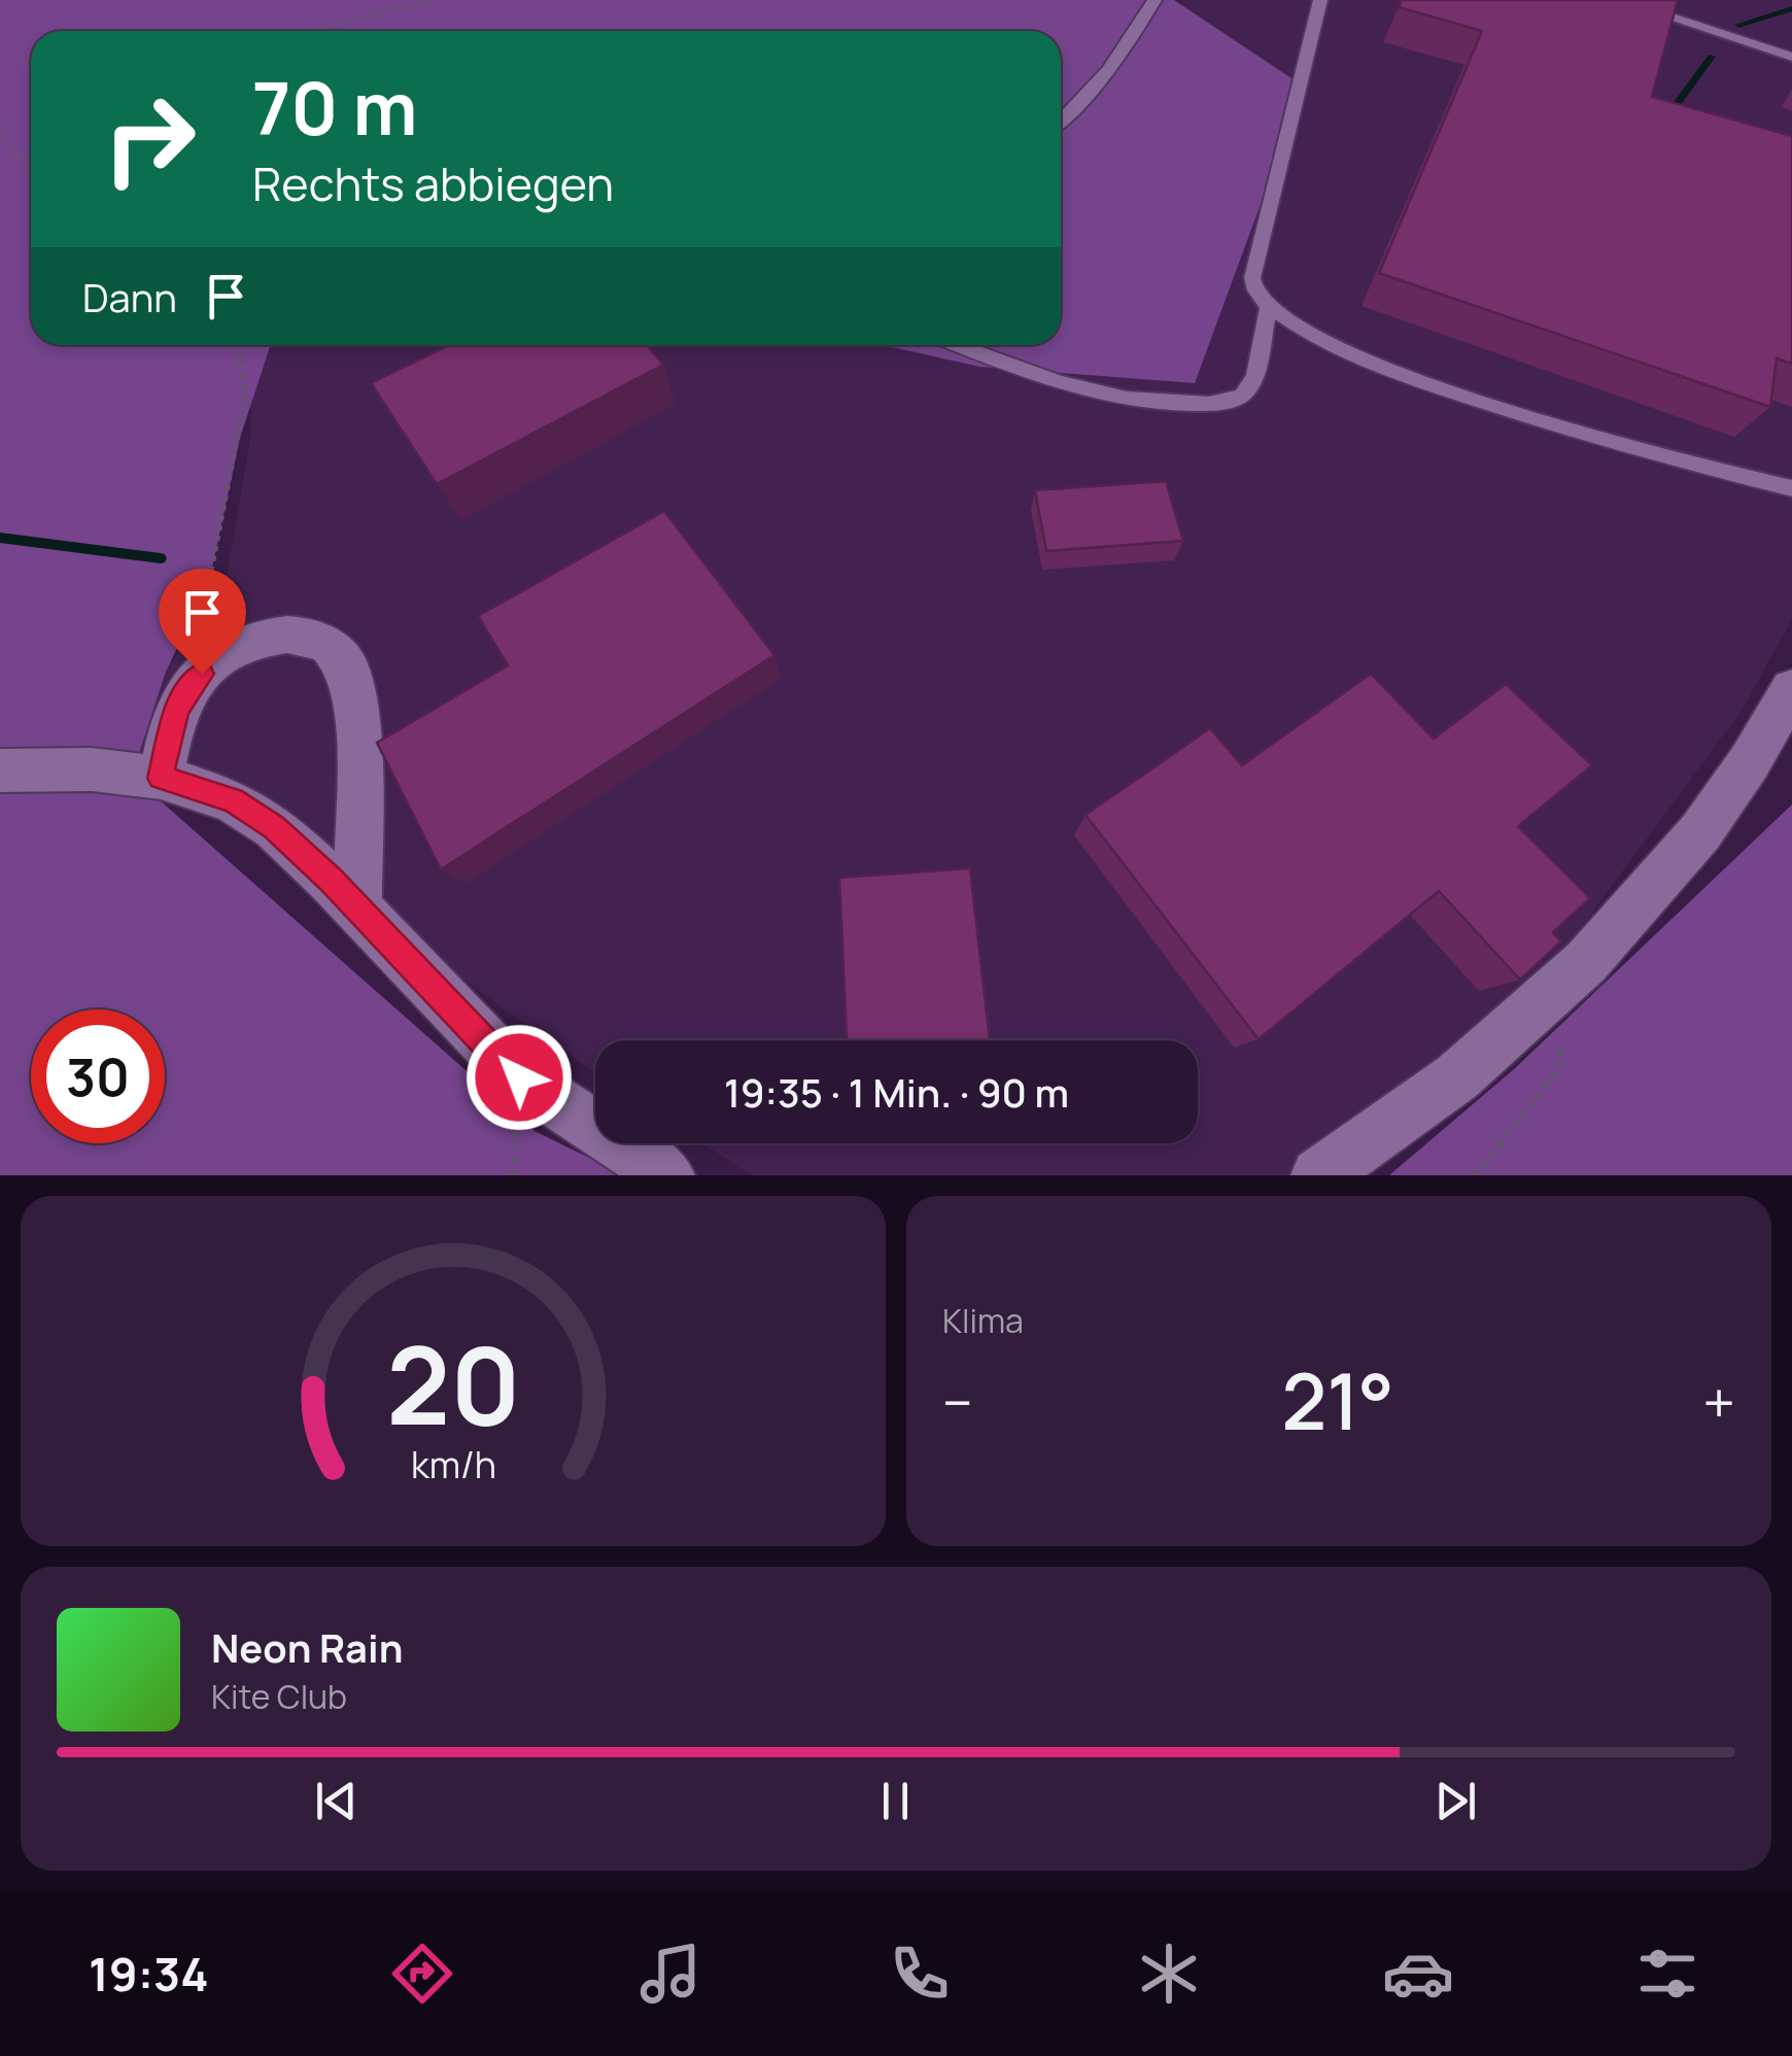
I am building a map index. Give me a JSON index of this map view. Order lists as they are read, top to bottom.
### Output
{
  "page": {
    "turn": ["70 m", "Rechts abbiegen"],
    "then": "Dann",
    "limit": "30",
    "trip": "19:35 · 1 Min. · 90 m",
    "tile": "Klima",
    "heat": ["−", "21°", "+"],
    "song": ["Neon Rain", "Kite Club"],
    "tabs": "19:34",
    "gauge": ["20", "km/h"]
  }
}
